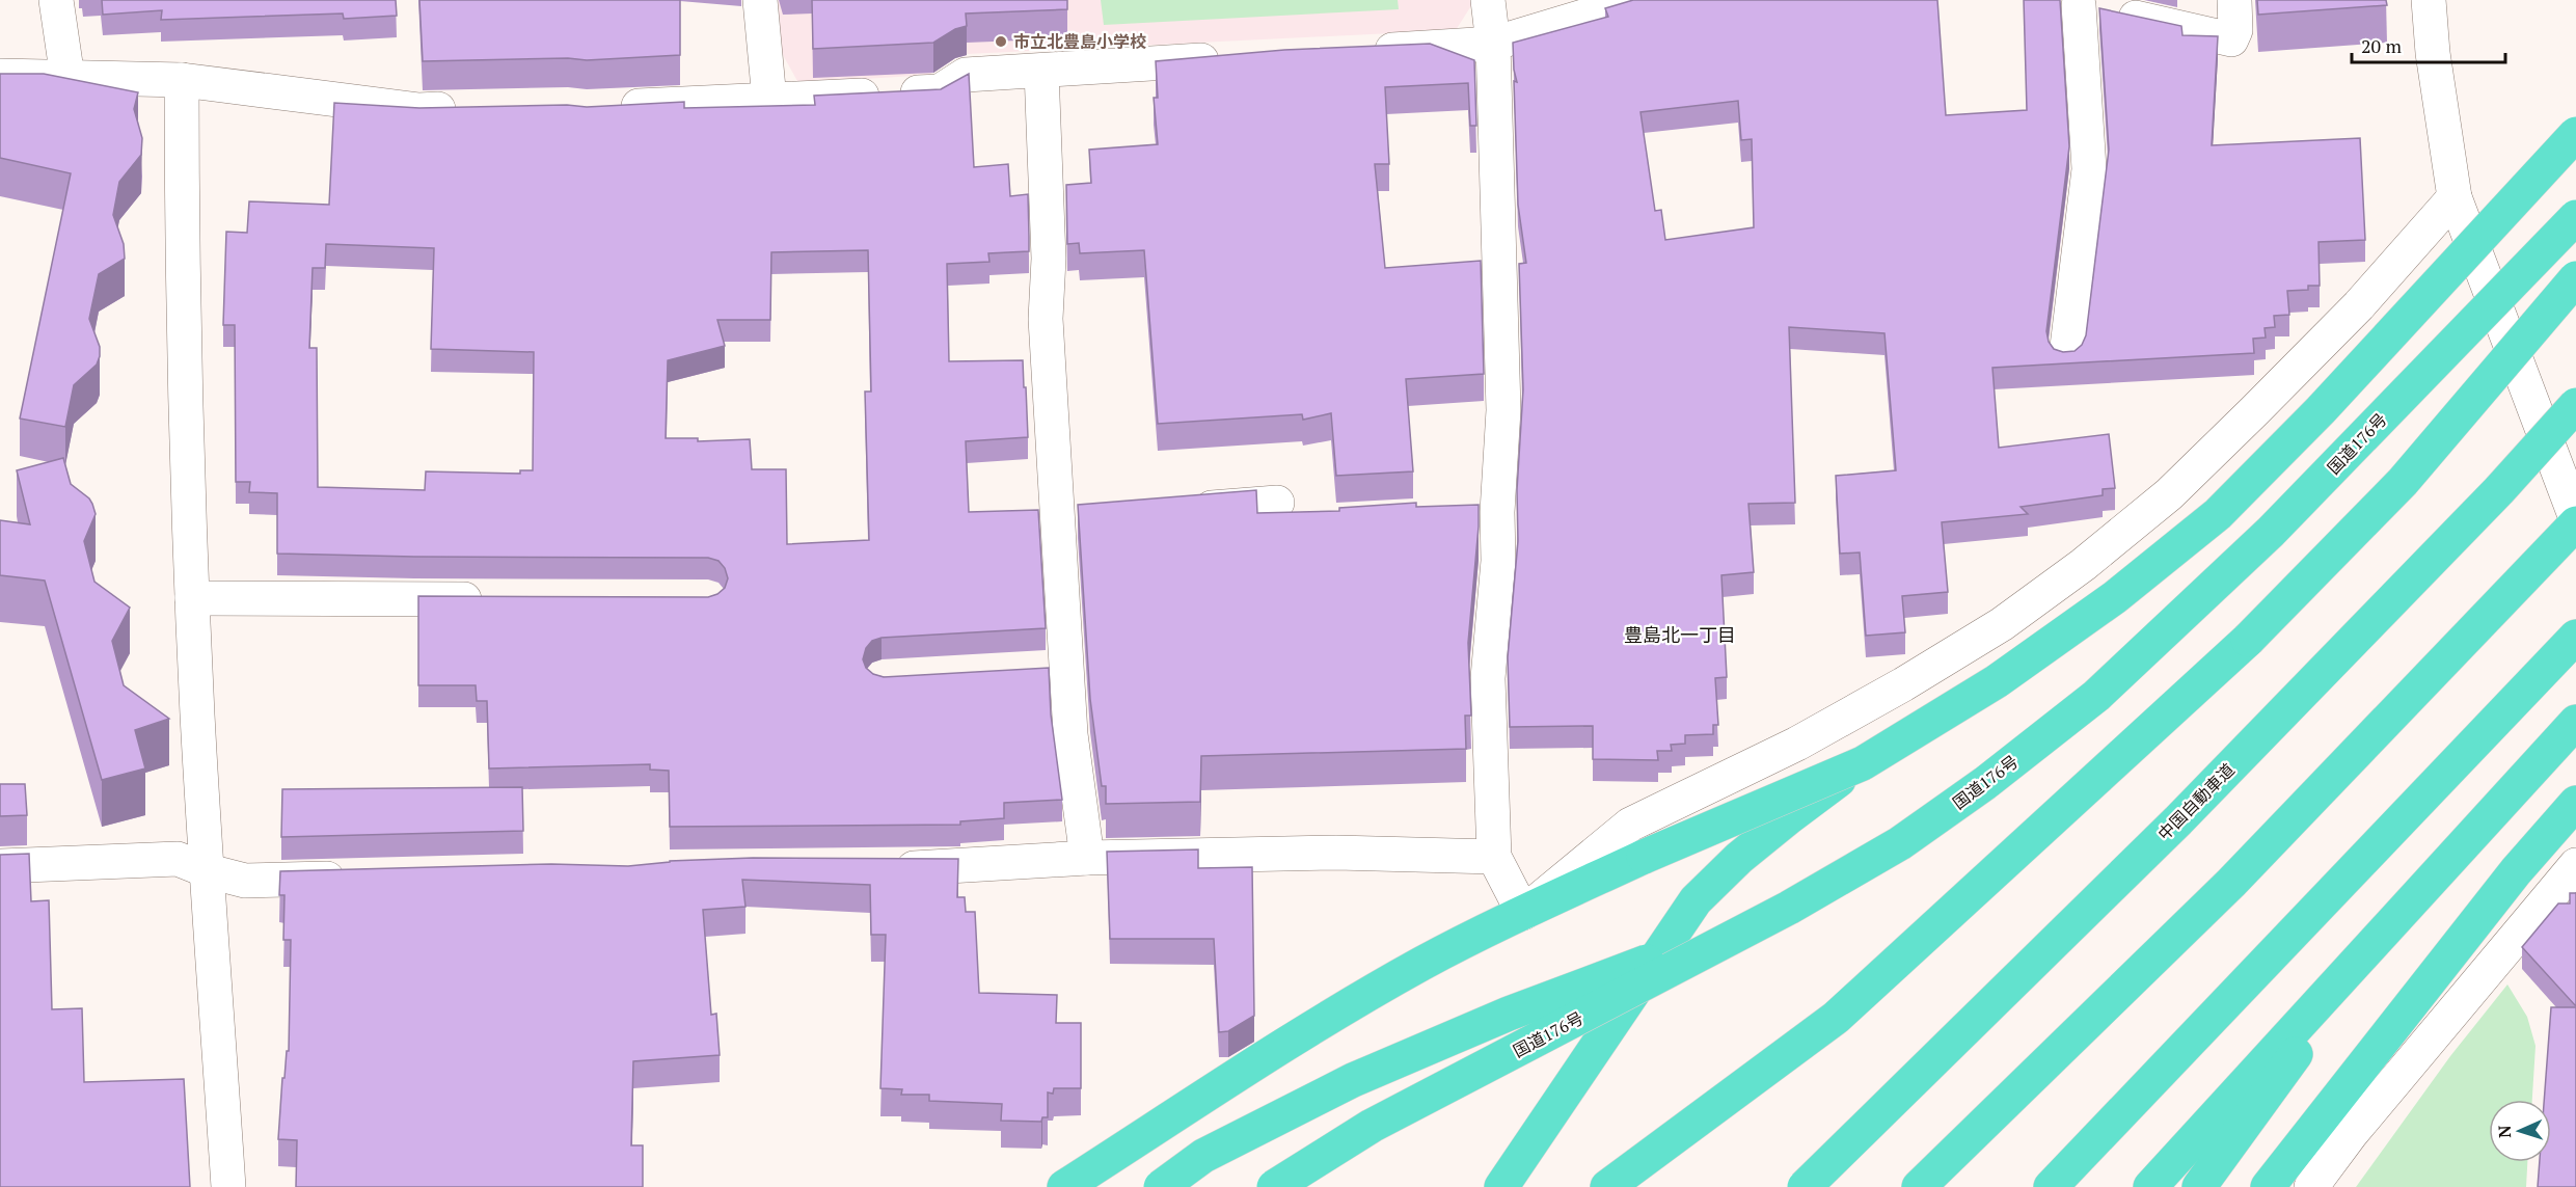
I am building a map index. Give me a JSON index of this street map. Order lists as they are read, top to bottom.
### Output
{
  "streets": {
    "highway": ["国道176号", "中国自動車道"]
  },
  "districts": ["豊島北一丁目"],
  "places": ["市立北豊島小学校"],
  "scale_bar": "20 m",
  "north": "left"
}
